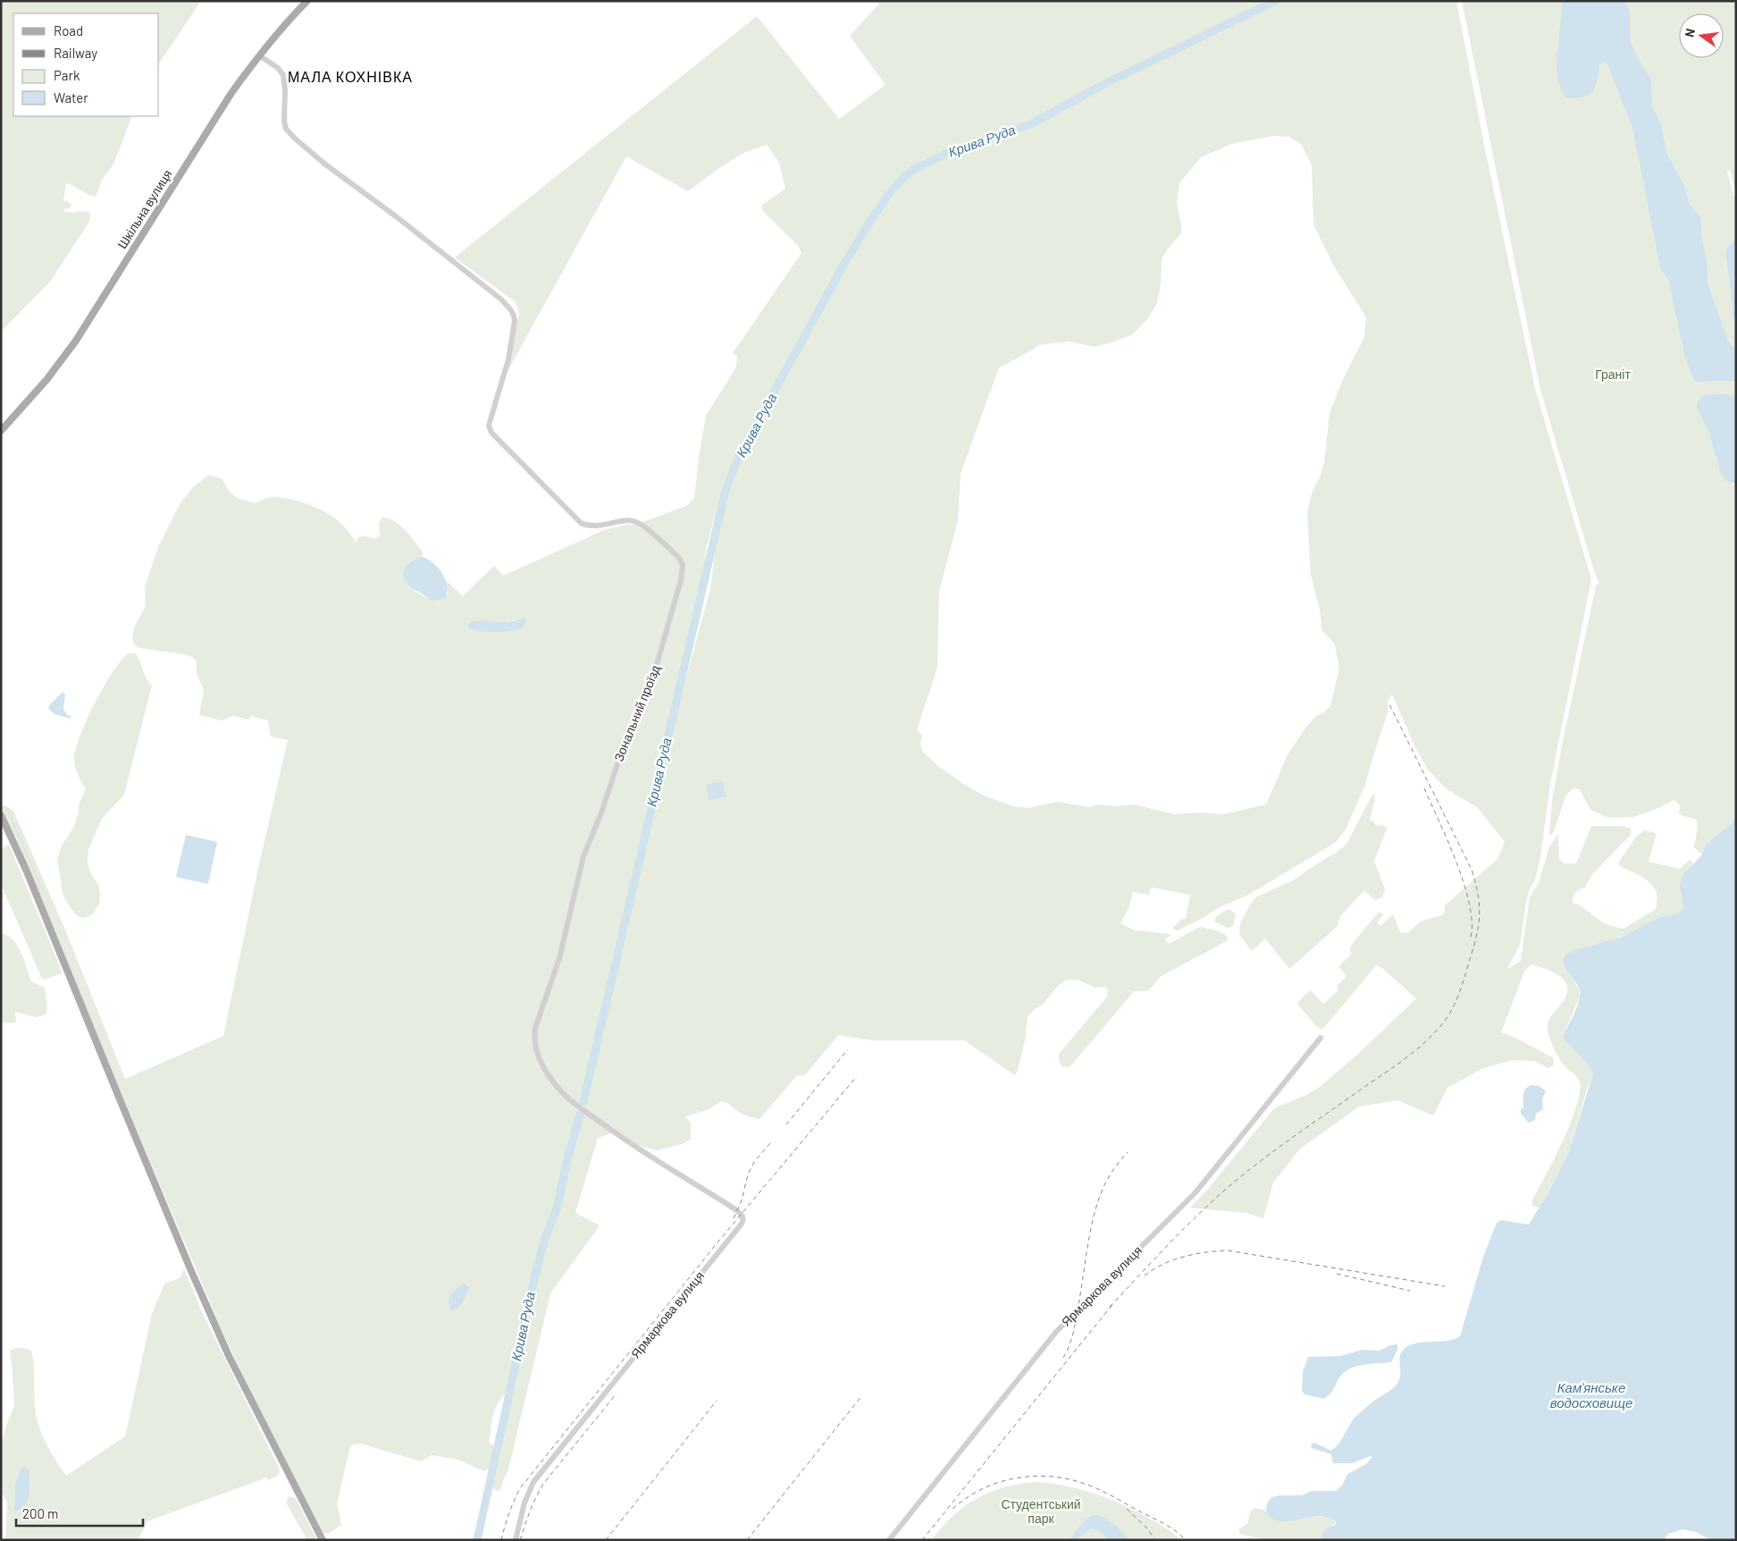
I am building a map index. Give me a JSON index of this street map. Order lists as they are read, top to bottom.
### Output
{
  "streets": {
    "main road": ["Шкільна вулиця"],
    "street": ["Зональний проїзд", "Ярмаркова вулиця"]
  },
  "crossings": [
    ["Шкільна вулиця", "Зональний проїзд"],
    ["Зональний проїзд", "Ярмаркова вулиця"]
  ],
  "districts": ["МАЛА КОХНІВКА"],
  "water": ["Крива Руда", "Кам'янське водосховище"],
  "parks": ["Граніт", "Студентський парк"],
  "legend": [
    "Road",
    "Railway",
    "Park",
    "Water"
  ],
  "scale_bar": "200 m",
  "north": "left"
}
